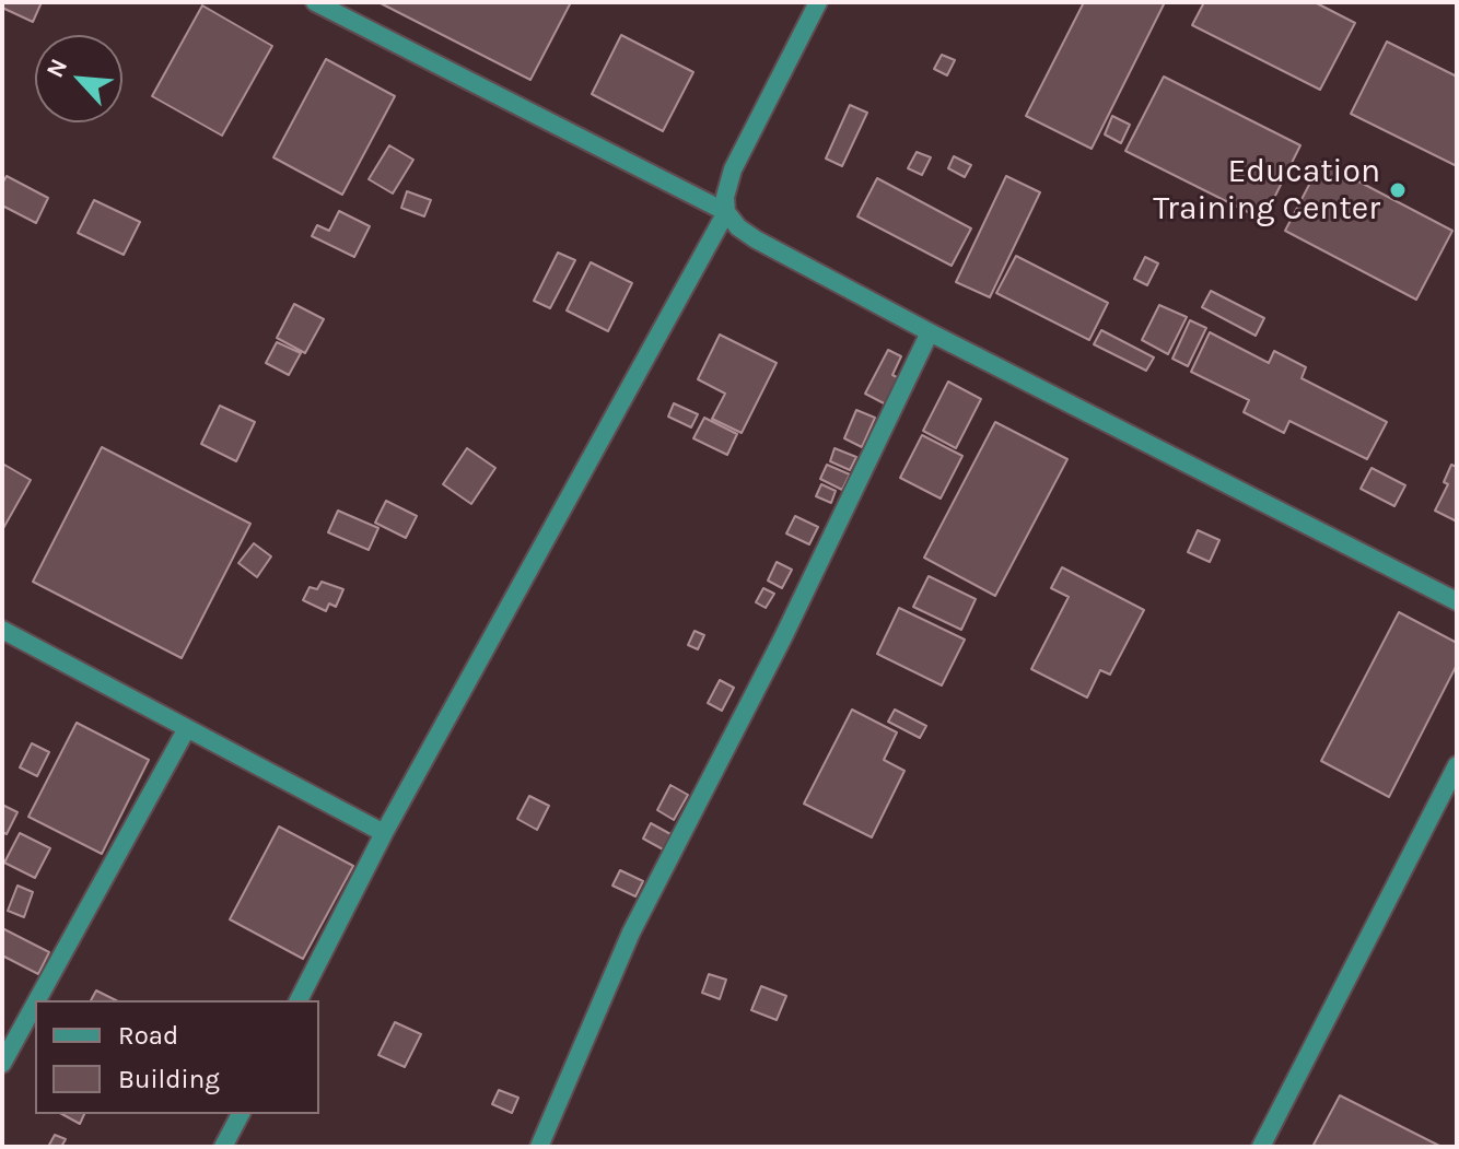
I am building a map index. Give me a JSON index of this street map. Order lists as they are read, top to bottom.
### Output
{
  "places": ["Education Training Center"],
  "legend": ["Road", "Building"],
  "north": "top left"
}
